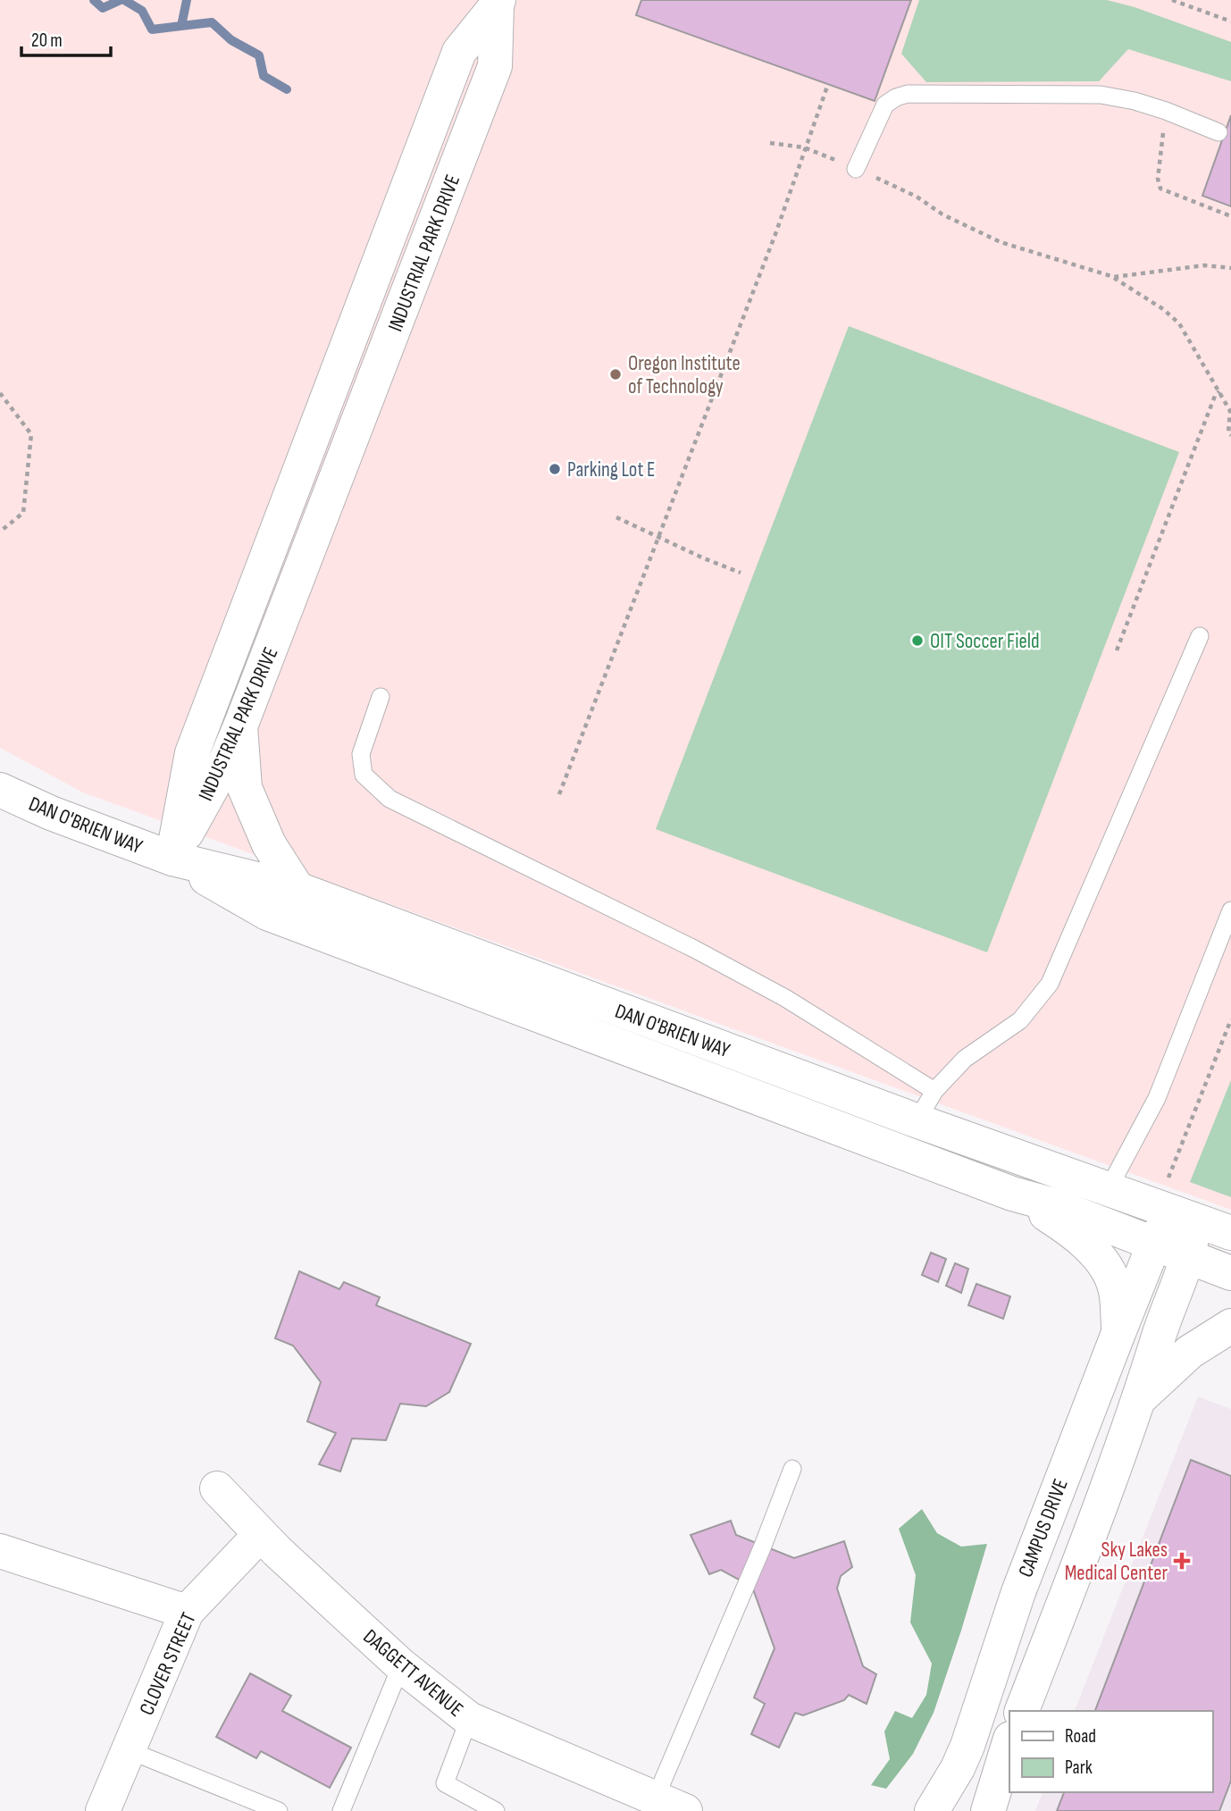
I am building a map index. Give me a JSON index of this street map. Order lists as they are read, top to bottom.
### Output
{
  "streets": {
    "street": [
      "INDUSTRIAL PARK DRIVE",
      "DAN O'BRIEN WAY",
      "CAMPUS DRIVE",
      "CLOVER STREET",
      "DAGGETT AVENUE"
    ]
  },
  "crossings": [
    ["INDUSTRIAL PARK DRIVE", "DAN O'BRIEN WAY"],
    ["DAN O'BRIEN WAY", "CAMPUS DRIVE"],
    ["CLOVER STREET", "DAGGETT AVENUE"]
  ],
  "places": {
    "other": ["Oregon Institute of Technology", "Parking Lot E", "OIT Soccer Field"],
    "health": ["Sky Lakes Medical Center"]
  },
  "legend": ["Road", "Park"],
  "scale_bar": "20 m"
}
